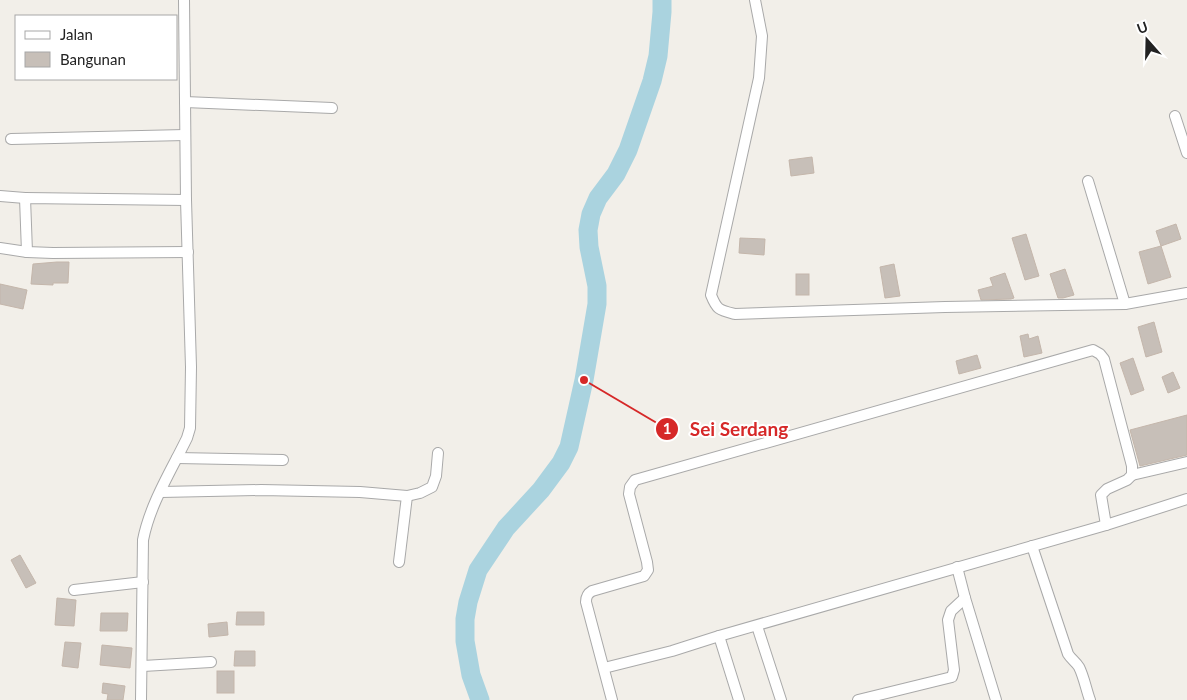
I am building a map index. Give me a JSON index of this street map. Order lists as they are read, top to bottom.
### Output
{
  "places": ["Sei Serdang"],
  "legend": ["Jalan", "Bangunan"],
  "north": "top"
}
